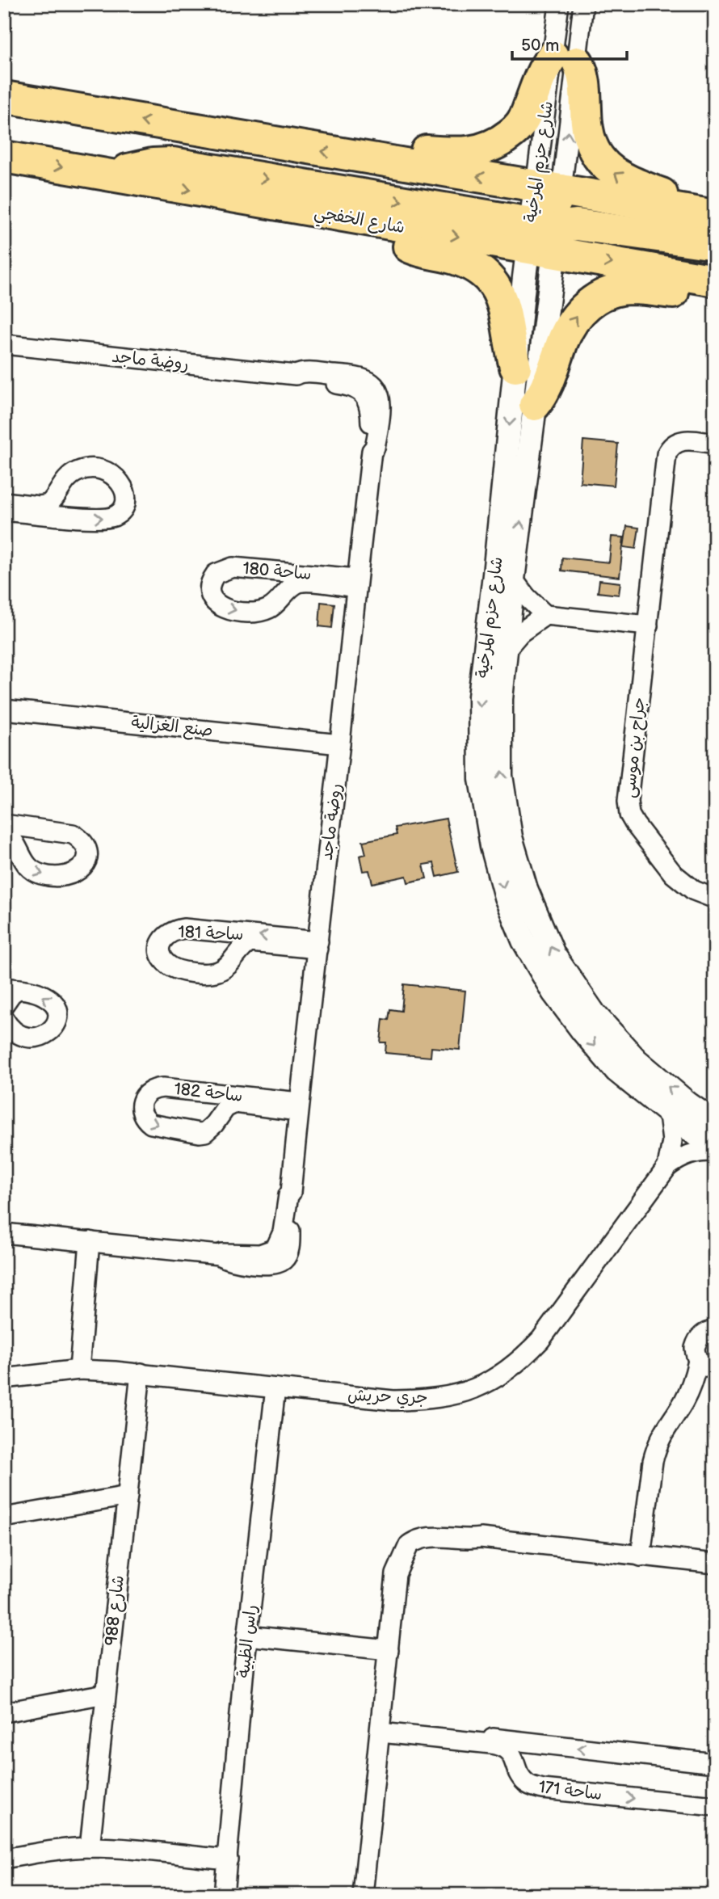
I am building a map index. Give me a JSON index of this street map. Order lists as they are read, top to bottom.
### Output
{
  "streets": {
    "highway": ["شارع الخفجي"],
    "street": [
      "شارع حزم المرخية",
      "روضة ماجد",
      "ساحة 180",
      "صنع الغزالية",
      "جراح بن موسى",
      "ساحة 181",
      "ساحة 182",
      "جري حريش",
      "شارع 988",
      "راس الظبية",
      "ساحة 171"
    ]
  },
  "crossings": [
    ["شارع حزم المرخية", "شارع الخفجي"],
    ["شارع حزم المرخية", "جري حريش"],
    ["روضة ماجد", "ساحة 180"],
    ["روضة ماجد", "صنع الغزالية"],
    ["روضة ماجد", "ساحة 181"],
    ["روضة ماجد", "ساحة 182"],
    ["جري حريش", "شارع 988"],
    ["جري حريش", "راس الظبية"]
  ],
  "scale_bar": "50 m"
}
